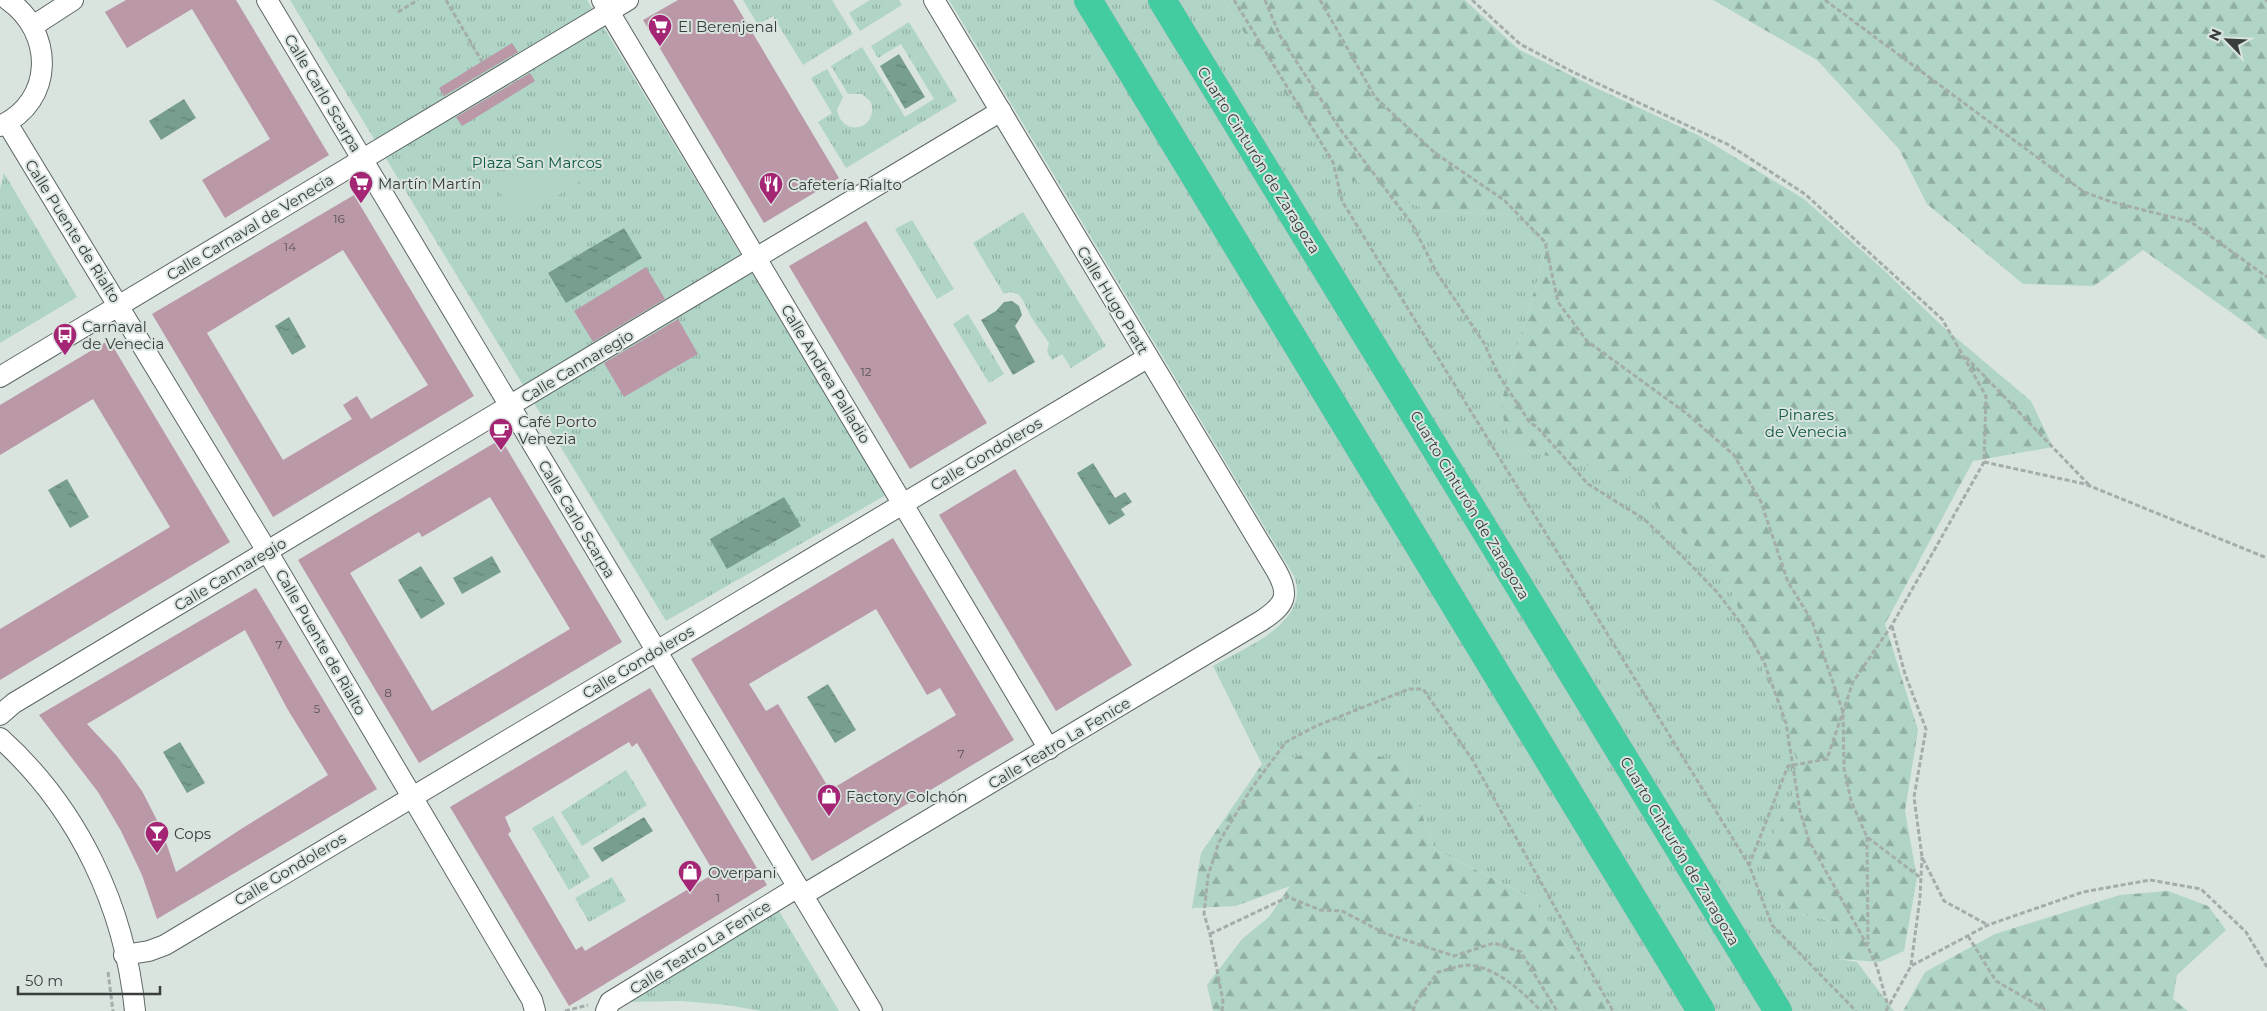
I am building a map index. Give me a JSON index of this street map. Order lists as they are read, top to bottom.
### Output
{
  "streets": {
    "highway": ["Cuarto Cinturón de Zaragoza"],
    "street": [
      "Calle Carlo Scarpa",
      "Calle Carnaval de Venecia",
      "Calle Puente de Rialto",
      "Calle Hugo Pratt",
      "Calle Cannaregio",
      "Calle Andrea Palladio",
      "Calle Gondoleros",
      "Calle Teatro La Fenice"
    ]
  },
  "crossings": [
    ["Calle Carlo Scarpa", "Calle Carnaval de Venecia"],
    ["Calle Carlo Scarpa", "Calle Cannaregio"],
    ["Calle Carlo Scarpa", "Calle Gondoleros"],
    ["Calle Carlo Scarpa", "Calle Teatro La Fenice"],
    ["Calle Carnaval de Venecia", "Calle Puente de Rialto"],
    ["Calle Carnaval de Venecia", "Calle Andrea Palladio"],
    ["Calle Puente de Rialto", "Calle Cannaregio"],
    ["Calle Puente de Rialto", "Calle Gondoleros"],
    ["Calle Hugo Pratt", "Calle Cannaregio"],
    ["Calle Hugo Pratt", "Calle Gondoleros"],
    ["Calle Hugo Pratt", "Calle Teatro La Fenice"],
    ["Calle Cannaregio", "Calle Andrea Palladio"],
    ["Calle Andrea Palladio", "Calle Gondoleros"],
    ["Calle Andrea Palladio", "Calle Teatro La Fenice"]
  ],
  "parks": ["Plaza San Marcos", "Pinares de Venecia"],
  "places": {
    "supermarket": ["El Berenjenal", "Martín Martín"],
    "restaurant": ["Cafetería Rialto"],
    "bus stop": ["Carnaval de Venecia"],
    "cafe": ["Café Porto Venezia"],
    "shop": ["Factory Colchón", "Overpani"],
    "bar": ["Cops"]
  },
  "house_numbers": [
    "16",
    "14",
    "12",
    "7",
    "8",
    "5",
    "7",
    "1"
  ],
  "scale_bar": "50 m",
  "north": "top left"
}
